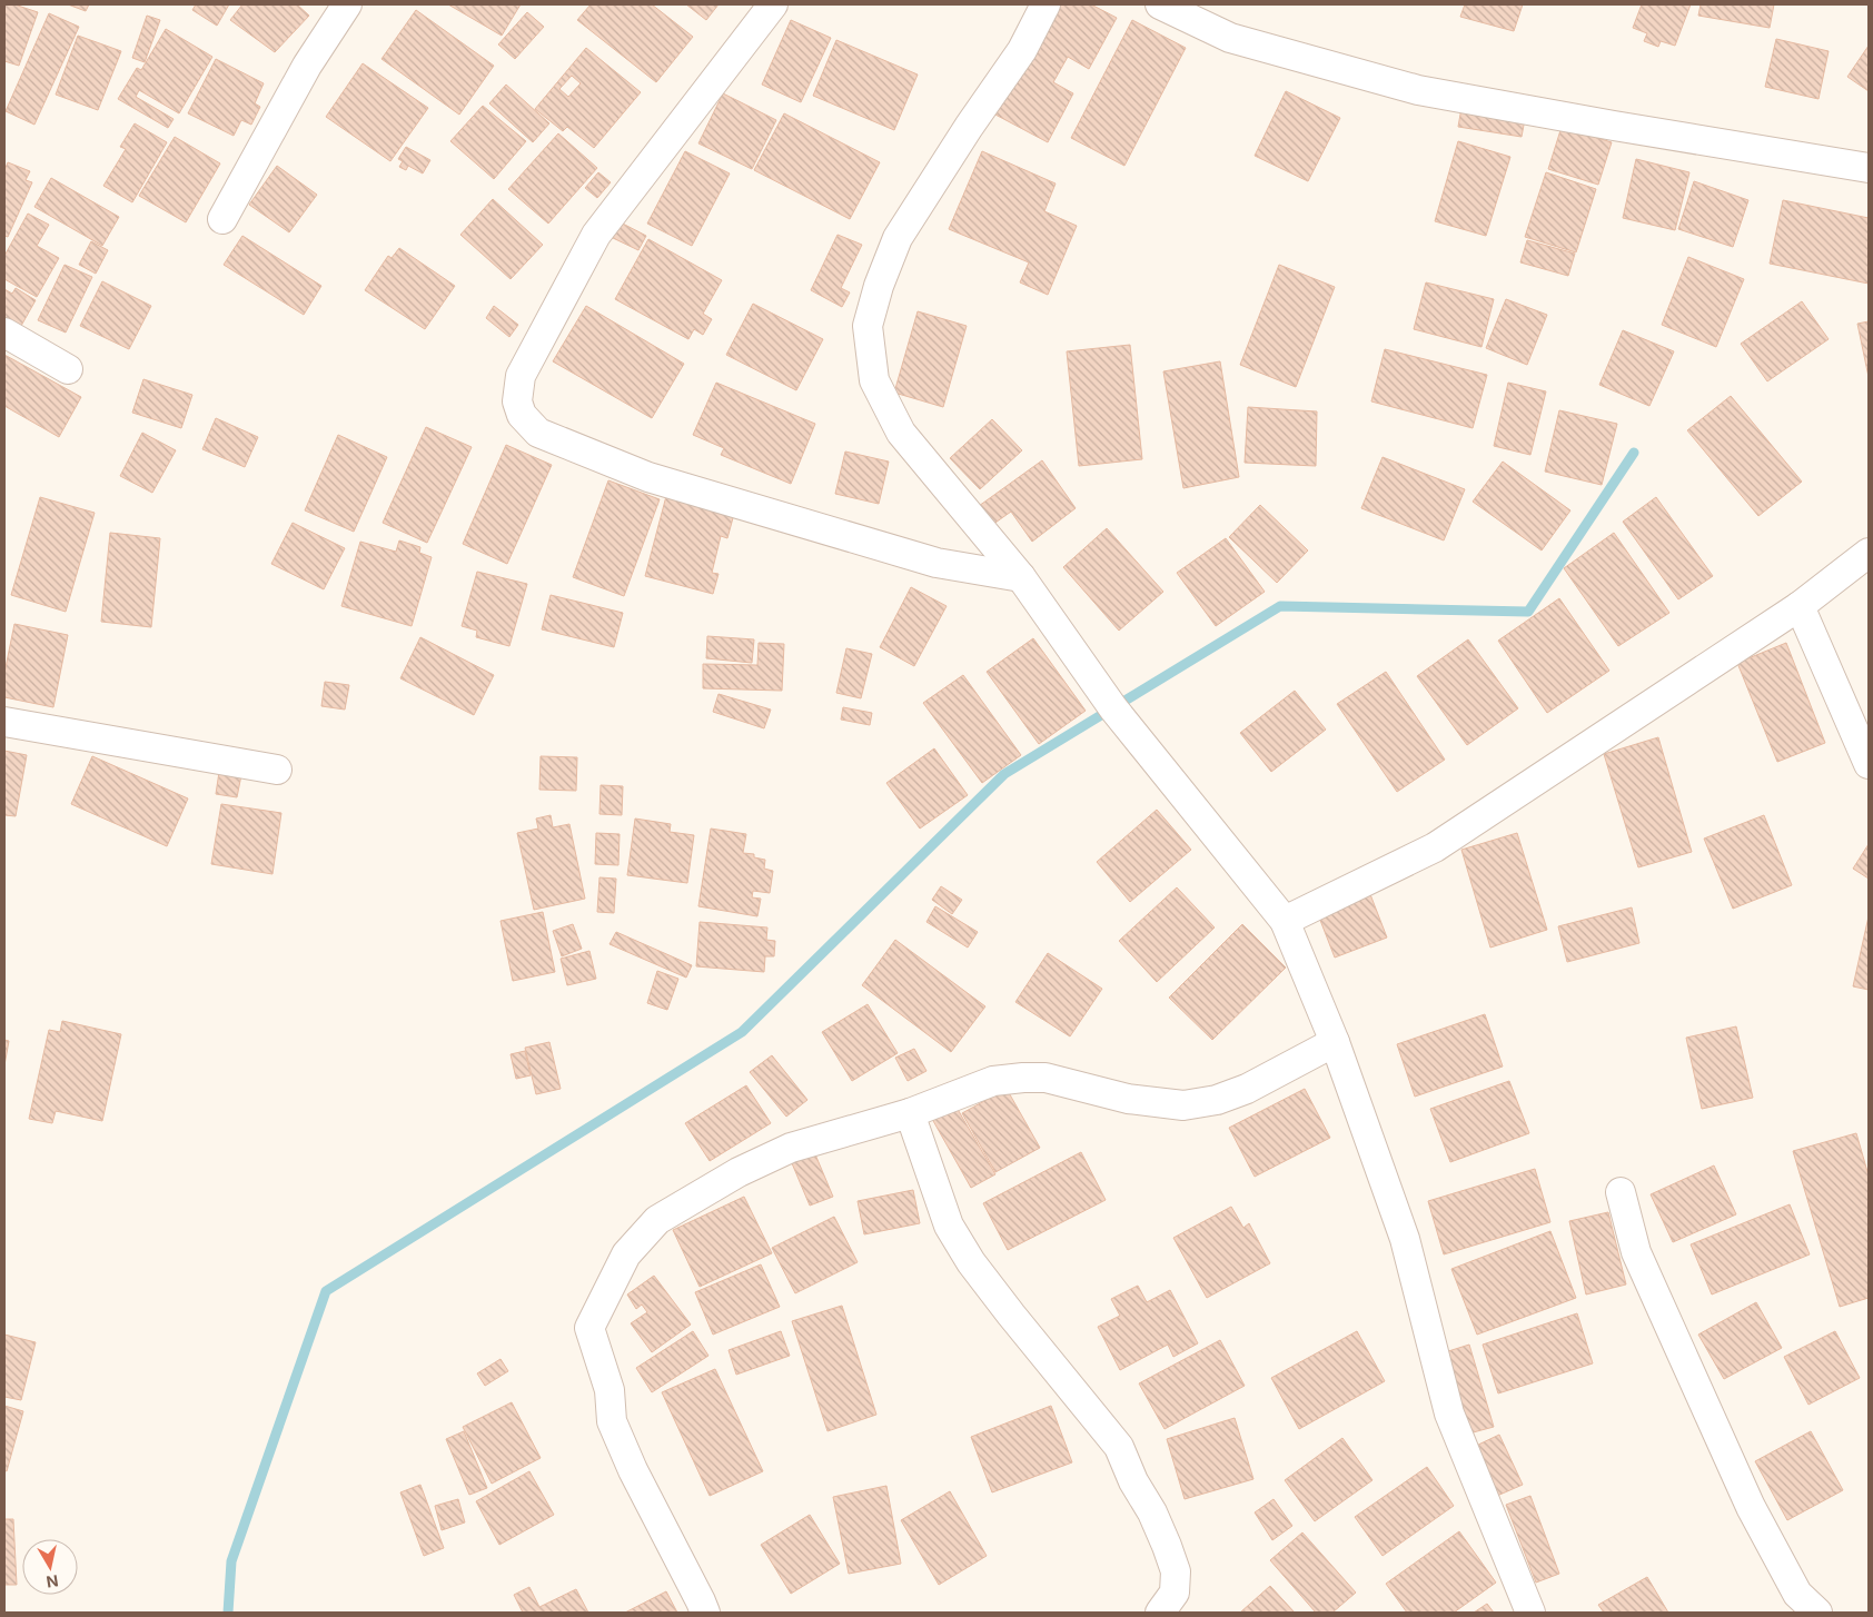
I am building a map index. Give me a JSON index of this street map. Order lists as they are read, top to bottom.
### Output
{
  "north": "bottom"
}
